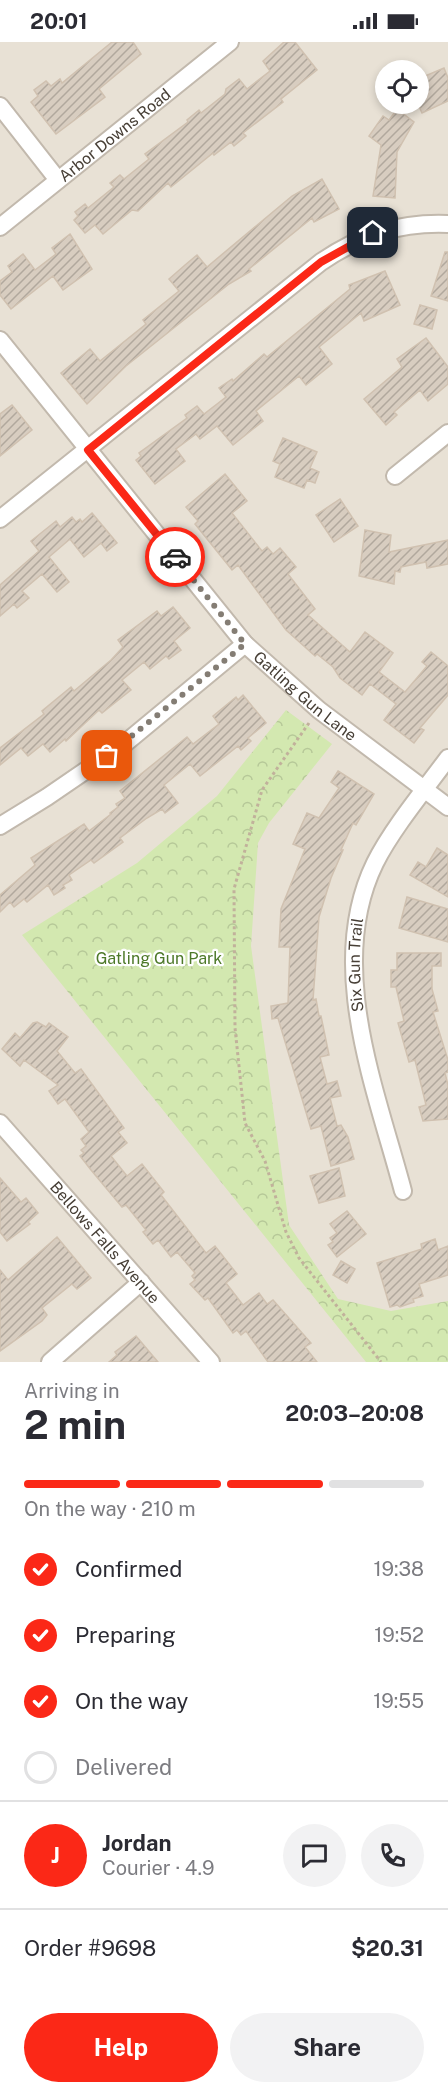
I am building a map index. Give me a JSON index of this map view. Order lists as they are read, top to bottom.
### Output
{
  "streets": {
    "street": [
      "Arbor Downs Road",
      "Gatling Gun Lane",
      "Six Gun Trail",
      "Bellows Falls Avenue"
    ]
  },
  "crossings": [
    ["Gatling Gun Lane", "Six Gun Trail"]
  ],
  "parks": ["Gatling Gun Park"],
  "page": {
    "status": "20:01",
    "heading": ["2 min", "Arriving in", "20:03–20:08"],
    "panel": [
      "Jordan",
      "Courier · 4.9",
      "Order #9698",
      "$20.31"
    ],
    "bar": "On the way · 210 m",
    "list": [
      ["Confirmed", "19:38"],
      ["Preparing", "19:52"],
      ["On the way", "19:55"],
      "Delivered"
    ],
    "round": "J",
    "buttons": ["Help", "Share"]
  }
}
